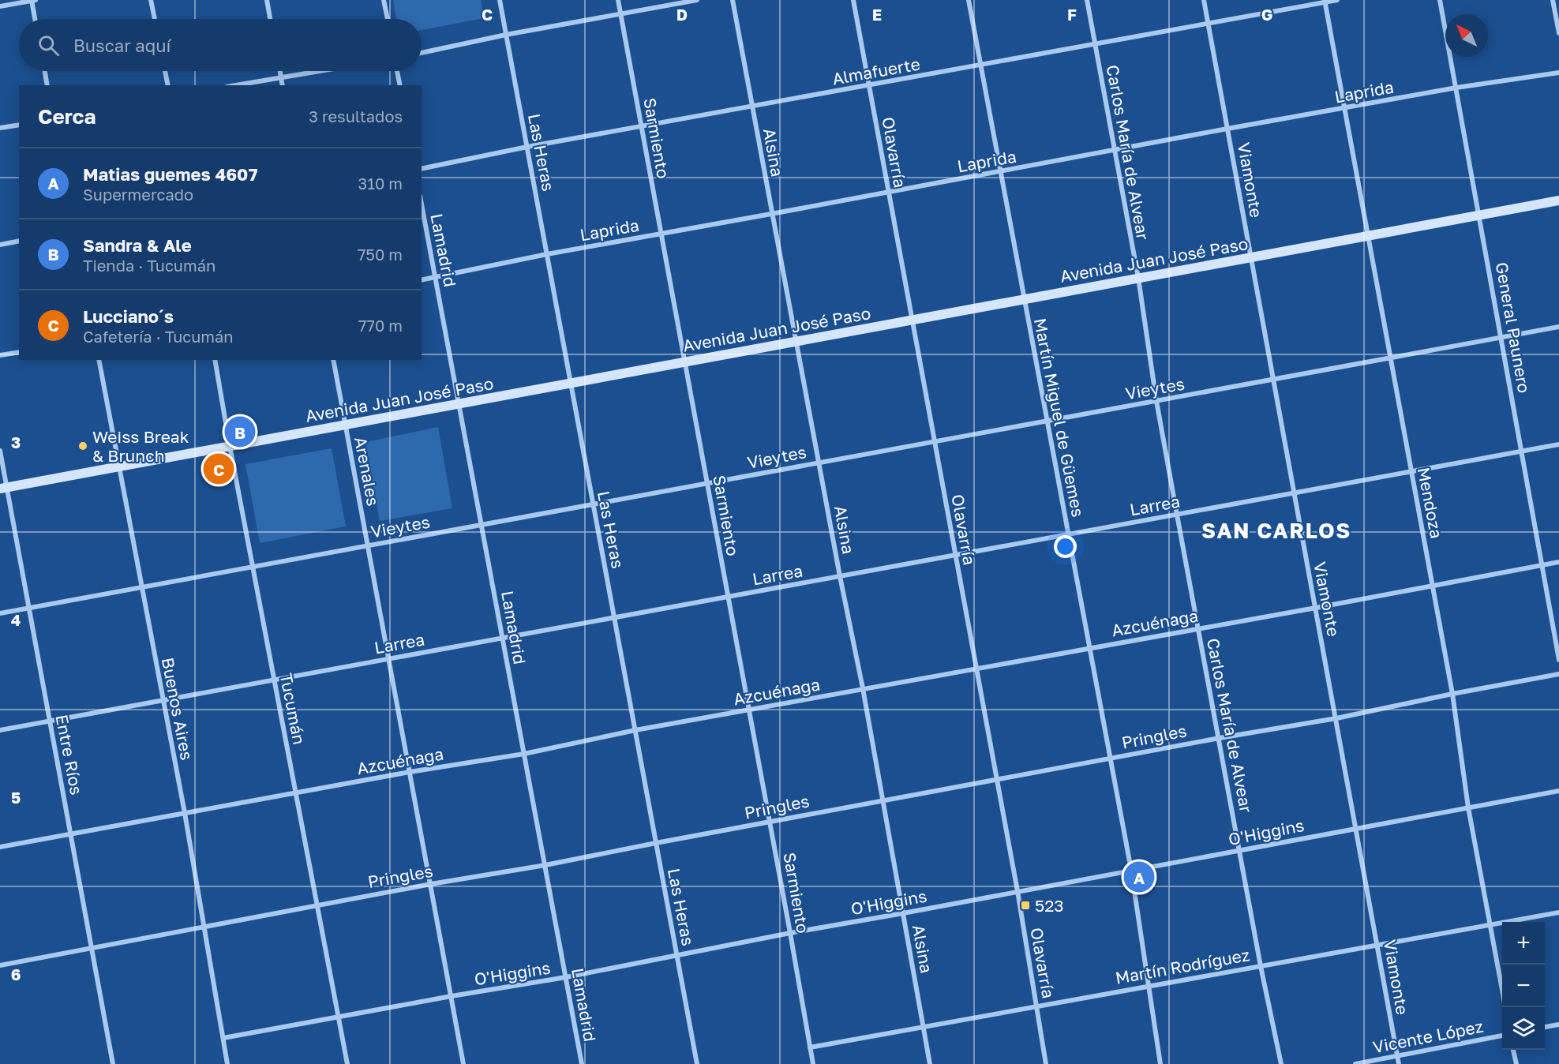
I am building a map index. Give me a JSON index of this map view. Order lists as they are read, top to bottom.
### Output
{
  "streets": {
    "main road": ["Avenida Juan José Paso"],
    "street": [
      "Almafuerte",
      "Laprida",
      "Sarmiento",
      "Las Heras",
      "Alsina",
      "Olavarría",
      "Carlos María de Alvear",
      "Viamonte",
      "Lamadrid",
      "General Paunero",
      "Vieytes",
      "Martín Miguel de Güemes",
      "Arenales",
      "Mendoza",
      "Larrea",
      "Azcuénaga",
      "Buenos Aires",
      "Tucumán",
      "Pringles",
      "Entre Ríos",
      "O'Higgins",
      "Martín Rodríguez",
      "Vicente López"
    ]
  },
  "crossings": [
    ["Almafuerte", "Sarmiento"],
    ["Almafuerte", "Las Heras"],
    ["Almafuerte", "Alsina"],
    ["Almafuerte", "Olavarría"],
    ["Almafuerte", "Carlos María de Alvear"],
    ["Almafuerte", "Viamonte"],
    ["Almafuerte", "Martín Miguel de Güemes"],
    ["Almafuerte", "Mendoza"],
    ["Laprida", "Sarmiento"],
    ["Laprida", "Las Heras"],
    ["Laprida", "Alsina"],
    ["Laprida", "Olavarría"],
    ["Laprida", "Carlos María de Alvear"],
    ["Laprida", "Viamonte"],
    ["Laprida", "Lamadrid"],
    ["Laprida", "General Paunero"],
    ["Laprida", "Martín Miguel de Güemes"],
    ["Laprida", "Mendoza"],
    ["Sarmiento", "Avenida Juan José Paso"],
    ["Sarmiento", "Vieytes"],
    ["Sarmiento", "Larrea"],
    ["Sarmiento", "Azcuénaga"],
    ["Sarmiento", "Pringles"],
    ["Sarmiento", "O'Higgins"],
    ["Sarmiento", "Martín Rodríguez"],
    ["Las Heras", "Avenida Juan José Paso"],
    ["Las Heras", "Vieytes"],
    ["Las Heras", "Larrea"],
    ["Las Heras", "Azcuénaga"],
    ["Las Heras", "Pringles"],
    ["Las Heras", "O'Higgins"],
    ["Alsina", "Avenida Juan José Paso"],
    ["Alsina", "Vieytes"],
    ["Alsina", "Larrea"],
    ["Alsina", "Azcuénaga"],
    ["Alsina", "Pringles"],
    ["Alsina", "O'Higgins"],
    ["Alsina", "Martín Rodríguez"],
    ["Olavarría", "Avenida Juan José Paso"],
    ["Olavarría", "Vieytes"],
    ["Olavarría", "Larrea"],
    ["Olavarría", "Azcuénaga"],
    ["Olavarría", "Pringles"],
    ["Olavarría", "O'Higgins"],
    ["Olavarría", "Martín Rodríguez"],
    ["Carlos María de Alvear", "Avenida Juan José Paso"],
    ["Carlos María de Alvear", "Vieytes"],
    ["Carlos María de Alvear", "Larrea"],
    ["Carlos María de Alvear", "Azcuénaga"],
    ["Carlos María de Alvear", "Pringles"],
    ["Carlos María de Alvear", "O'Higgins"],
    ["Carlos María de Alvear", "Martín Rodríguez"],
    ["Viamonte", "Avenida Juan José Paso"],
    ["Viamonte", "Vieytes"],
    ["Viamonte", "Larrea"],
    ["Viamonte", "Azcuénaga"],
    ["Viamonte", "Pringles"],
    ["Viamonte", "O'Higgins"],
    ["Viamonte", "Martín Rodríguez"],
    ["Viamonte", "Vicente López"],
    ["Lamadrid", "Avenida Juan José Paso"],
    ["Lamadrid", "Vieytes"],
    ["Lamadrid", "Larrea"],
    ["Lamadrid", "Azcuénaga"],
    ["Lamadrid", "Pringles"],
    ["Lamadrid", "O'Higgins"],
    ["Avenida Juan José Paso", "General Paunero"],
    ["Avenida Juan José Paso", "Martín Miguel de Güemes"],
    ["Avenida Juan José Paso", "Arenales"],
    ["Avenida Juan José Paso", "Mendoza"],
    ["Avenida Juan José Paso", "Buenos Aires"],
    ["Avenida Juan José Paso", "Tucumán"],
    ["Avenida Juan José Paso", "Entre Ríos"],
    ["General Paunero", "Vieytes"],
    ["General Paunero", "Larrea"],
    ["General Paunero", "Azcuénaga"],
    ["Vieytes", "Martín Miguel de Güemes"],
    ["Vieytes", "Arenales"],
    ["Vieytes", "Mendoza"],
    ["Vieytes", "Buenos Aires"],
    ["Vieytes", "Tucumán"],
    ["Vieytes", "Entre Ríos"],
    ["Martín Miguel de Güemes", "Larrea"],
    ["Martín Miguel de Güemes", "Azcuénaga"],
    ["Martín Miguel de Güemes", "Pringles"],
    ["Martín Miguel de Güemes", "O'Higgins"],
    ["Martín Miguel de Güemes", "Martín Rodríguez"],
    ["Arenales", "Larrea"],
    ["Arenales", "Azcuénaga"],
    ["Arenales", "Pringles"],
    ["Arenales", "O'Higgins"],
    ["Mendoza", "Larrea"],
    ["Mendoza", "Azcuénaga"],
    ["Mendoza", "Pringles"],
    ["Mendoza", "O'Higgins"],
    ["Mendoza", "Martín Rodríguez"],
    ["Larrea", "Buenos Aires"],
    ["Larrea", "Tucumán"],
    ["Larrea", "Entre Ríos"],
    ["Azcuénaga", "Buenos Aires"],
    ["Azcuénaga", "Tucumán"],
    ["Azcuénaga", "Entre Ríos"],
    ["Buenos Aires", "Pringles"],
    ["Buenos Aires", "O'Higgins"],
    ["Tucumán", "Pringles"],
    ["Tucumán", "O'Higgins"],
    ["Pringles", "Entre Ríos"]
  ],
  "districts": ["SAN CARLOS"],
  "places": {
    "other": ["Weiss Break & Brunch"],
    "transit": ["523"]
  },
  "north": "top left",
  "page": {
    "search": "Buscar aquí",
    "heading": ["Cerca", "3 resultados"],
    "list": [
      {
        "mark": "A",
        "name": "Matias guemes 4607",
        "note": "Supermercado",
        "value": "310 m"
      },
      {
        "mark": "B",
        "name": "Sandra & Ale",
        "note": "Tienda · Tucumán",
        "value": "750 m"
      },
      {
        "mark": "C",
        "name": "Lucciano´s",
        "note": "Cafetería · Tucumán",
        "value": "770 m"
      }
    ],
    "pins": ["B", "C", "A"],
    "map_buttons": ["+", "−"]
  },
  "grid": {
    "columns": [
      "C",
      "D",
      "E",
      "F",
      "G"
    ],
    "rows": [
      "3",
      "4",
      "5",
      "6"
    ]
  }
}
